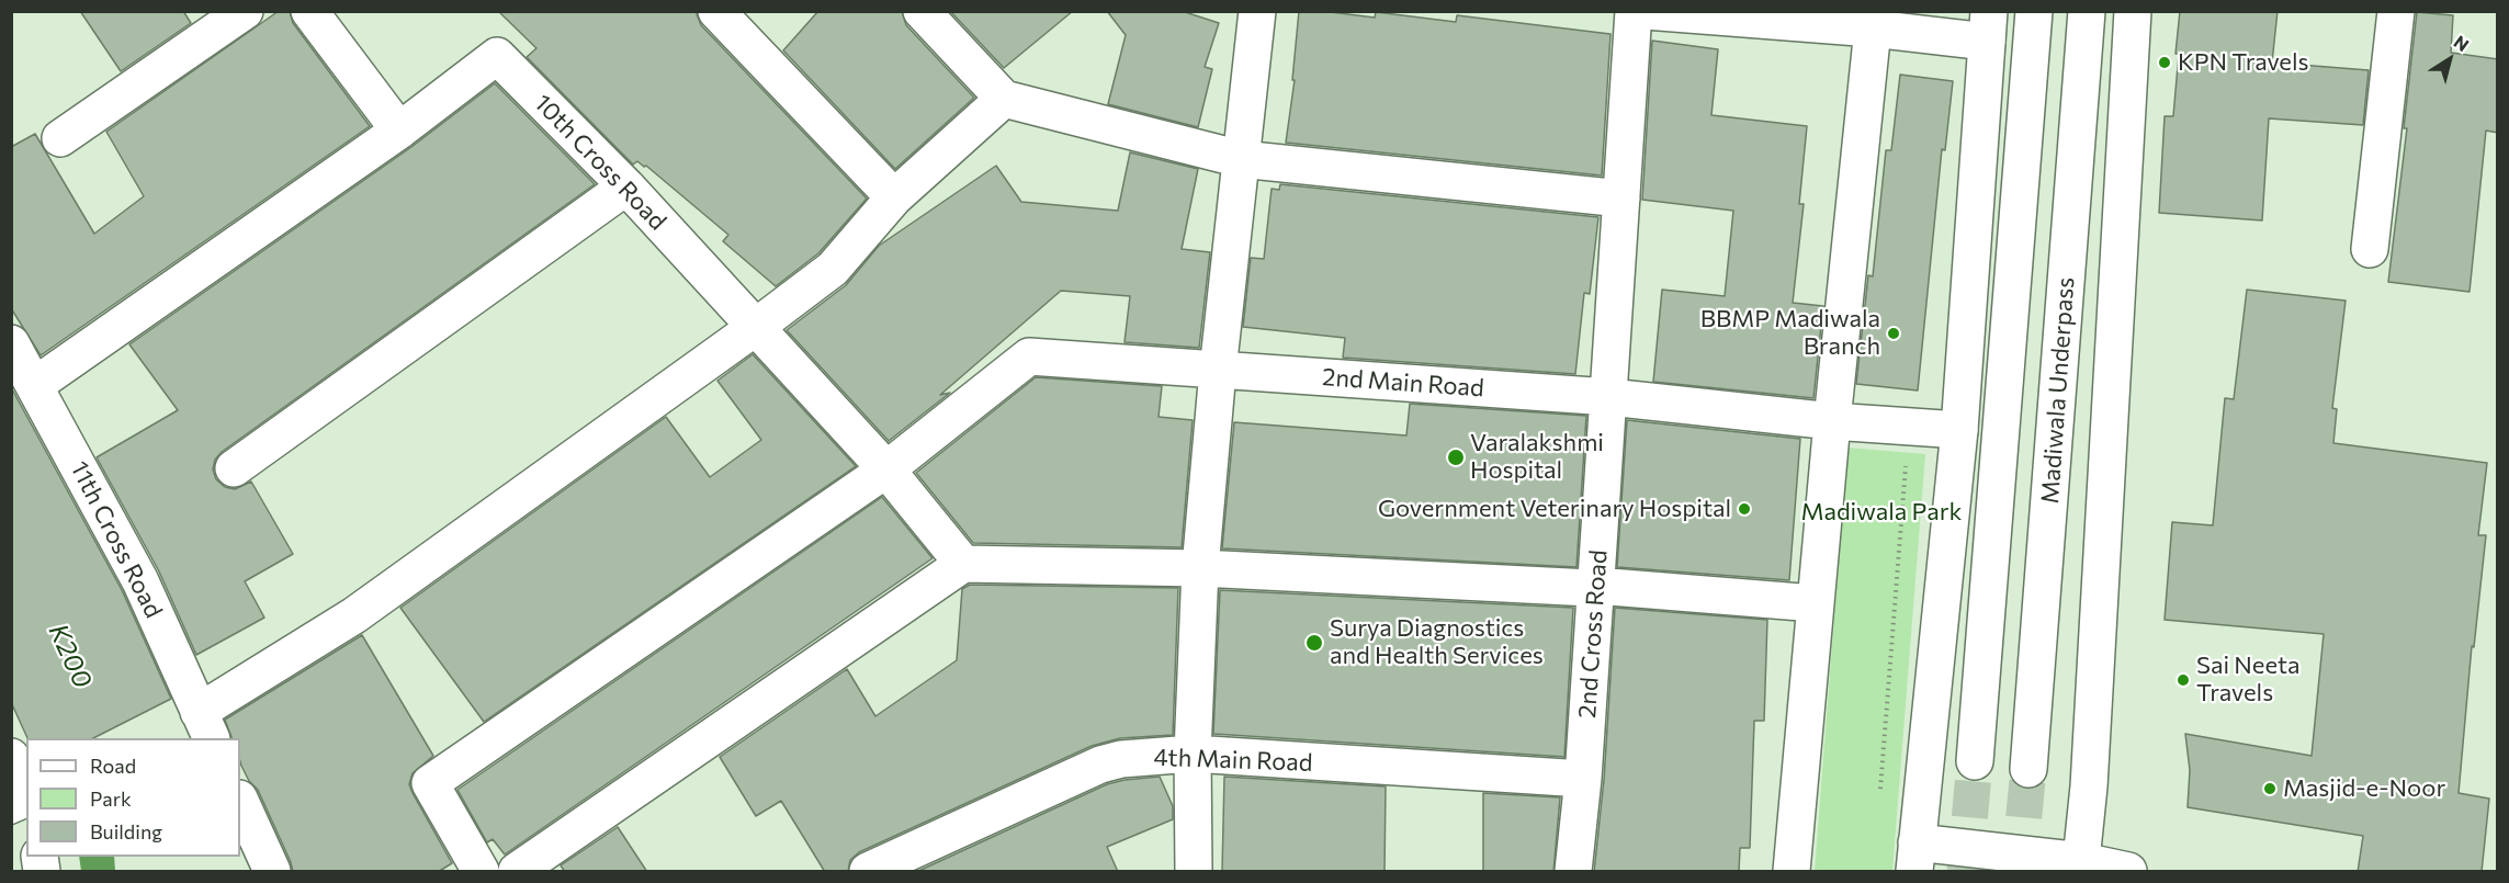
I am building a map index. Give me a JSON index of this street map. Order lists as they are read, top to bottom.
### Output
{
  "streets": {
    "street": [
      "10th Cross Road",
      "2nd Main Road",
      "Madiwala Underpass",
      "11th Cross Road",
      "2nd Cross Road",
      "4th Main Road"
    ]
  },
  "crossings": [
    ["10th Cross Road", "2nd Main Road"],
    ["2nd Main Road", "2nd Cross Road"],
    ["2nd Cross Road", "4th Main Road"]
  ],
  "water": ["K200"],
  "parks": ["Madiwala Park"],
  "places": [
    "KPN Travels",
    "BBMP Madiwala Branch",
    "Varalakshmi Hospital",
    "Government Veterinary Hospital",
    "Surya Diagnostics and Health Services",
    "Sai Neeta Travels",
    "Masjid-e-Noor"
  ],
  "legend": ["Road", "Park", "Building"],
  "north": "top right"
}
